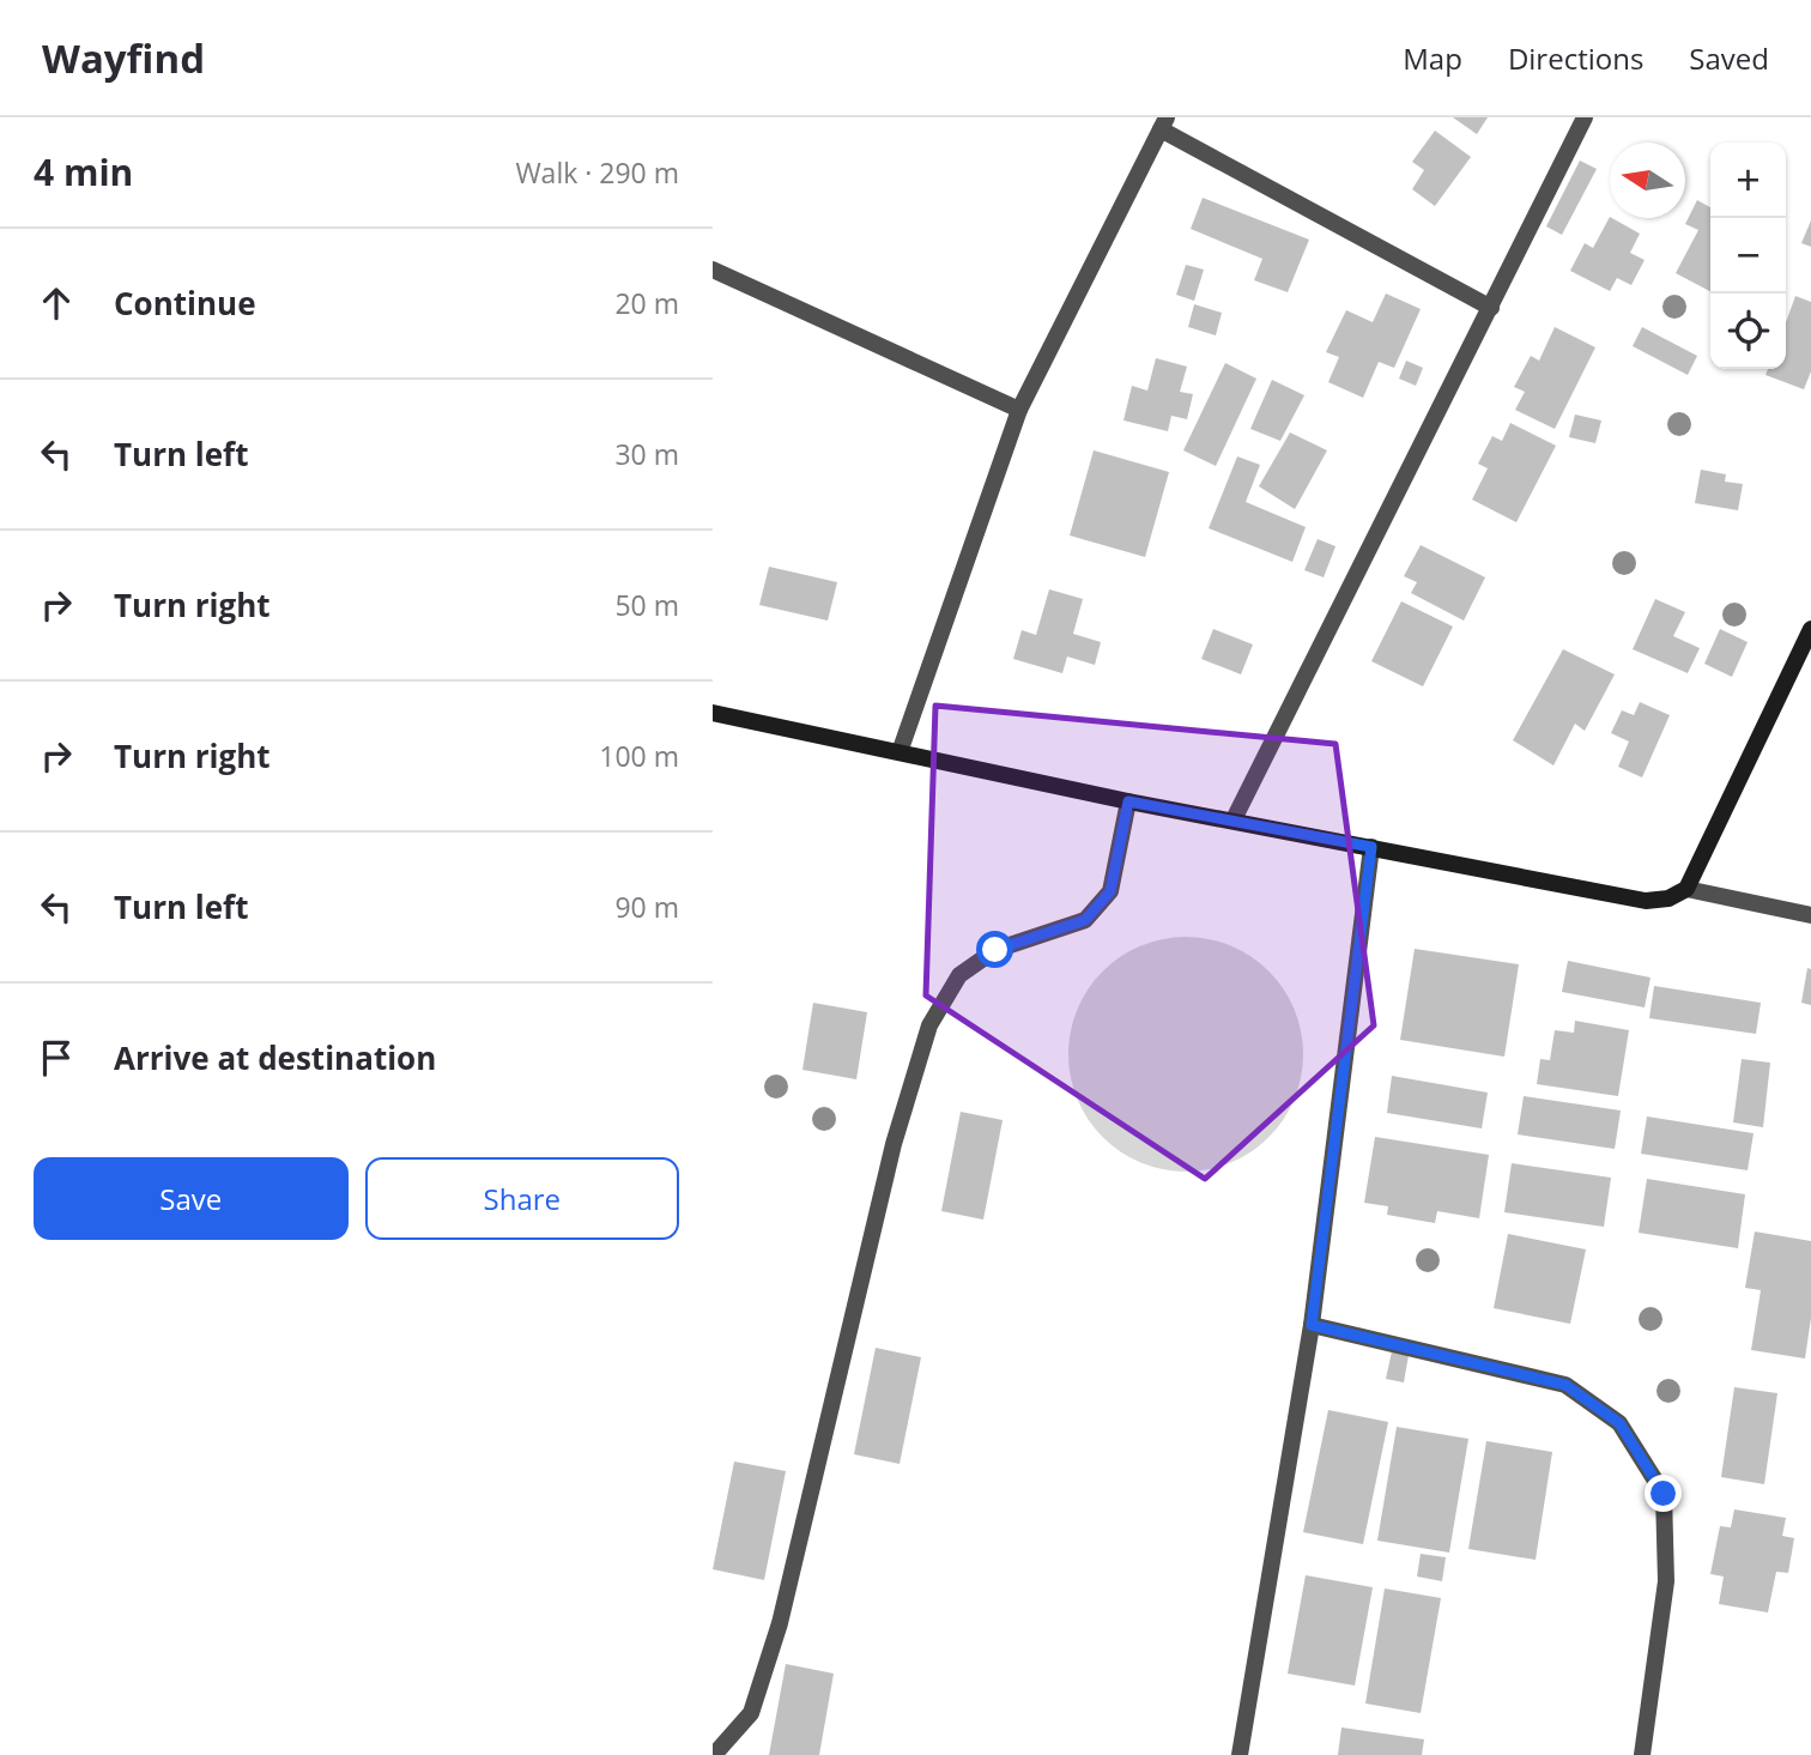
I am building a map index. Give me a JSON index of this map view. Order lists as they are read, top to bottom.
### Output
{
  "north": "left",
  "page": {
    "header": "Wayfind",
    "nav": ["Map", "Directions", "Saved"],
    "heading": ["4 min", "Walk · 290 m"],
    "map_buttons": ["+", "−"],
    "list": [
      ["Continue", "20 m"],
      ["Turn left", "30 m"],
      ["Turn right", "50 m"],
      ["Turn right", "100 m"],
      ["Turn left", "90 m"],
      "Arrive at destination"
    ],
    "buttons": ["Save", "Share"]
  }
}
